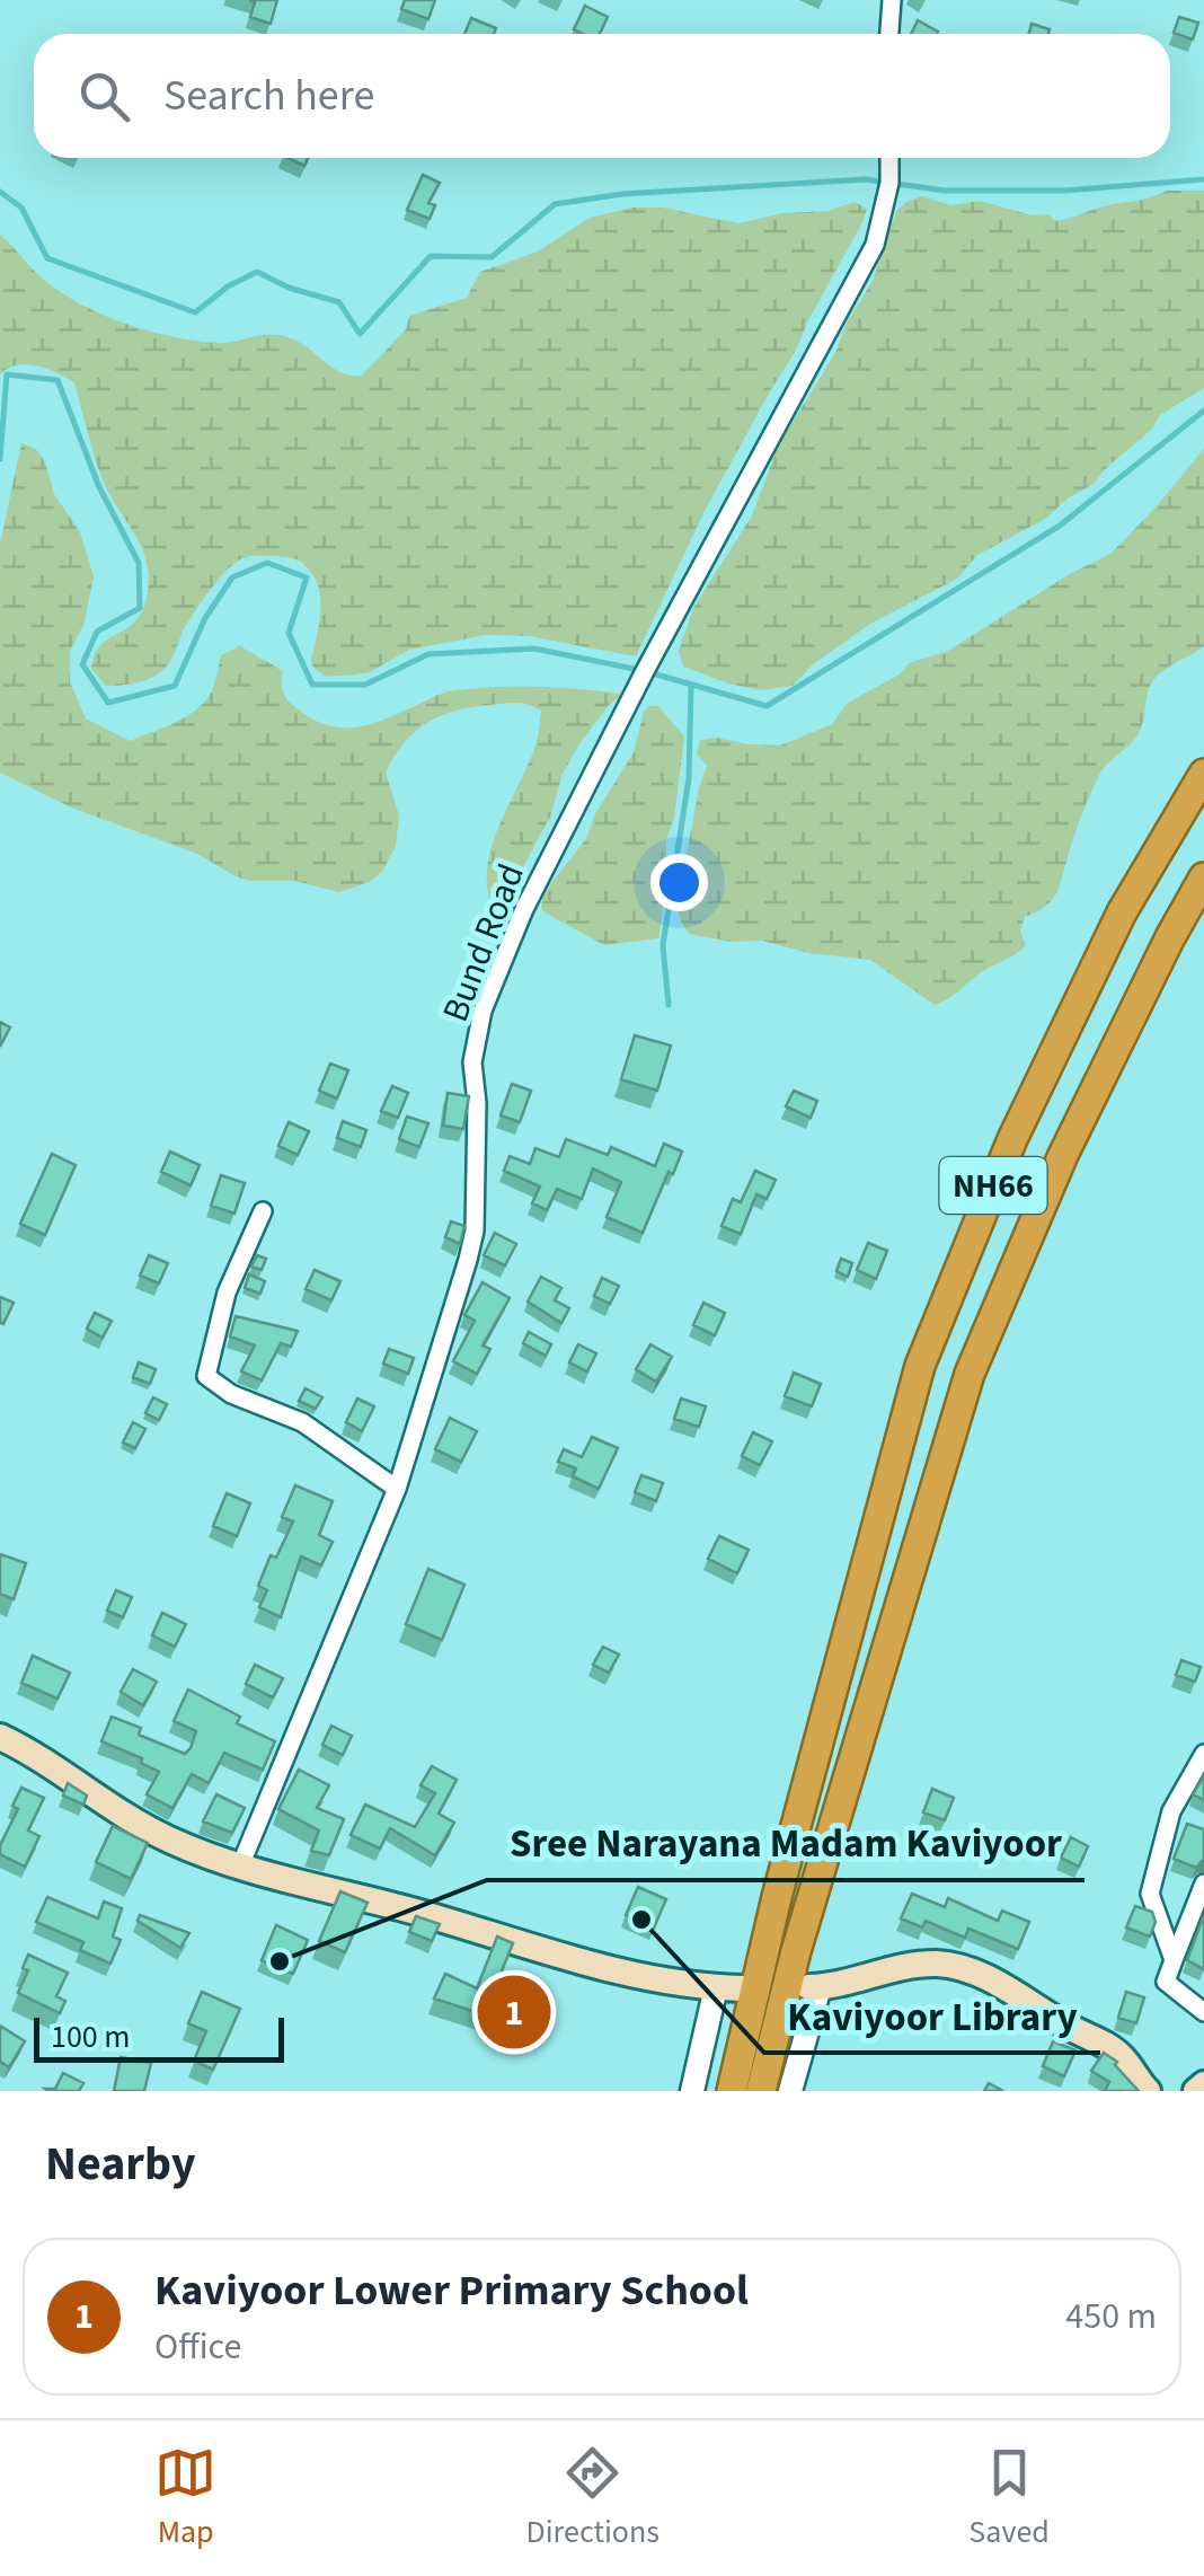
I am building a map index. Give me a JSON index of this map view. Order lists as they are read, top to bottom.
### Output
{
  "streets": {
    "highway": ["NH66"],
    "street": ["Bund Road"]
  },
  "places": ["Kaviyoor Library", "Sree Narayana Madam Kaviyoor"],
  "scale_bar": "100 m",
  "page": {
    "search": "Search here",
    "pins": "1",
    "scale": "100 m",
    "heading": "Nearby",
    "list": [
      {
        "mark": "1",
        "name": "Kaviyoor Lower Primary School",
        "note": "Office",
        "value": "450 m"
      }
    ],
    "nav": ["Map", "Directions", "Saved"]
  }
}
